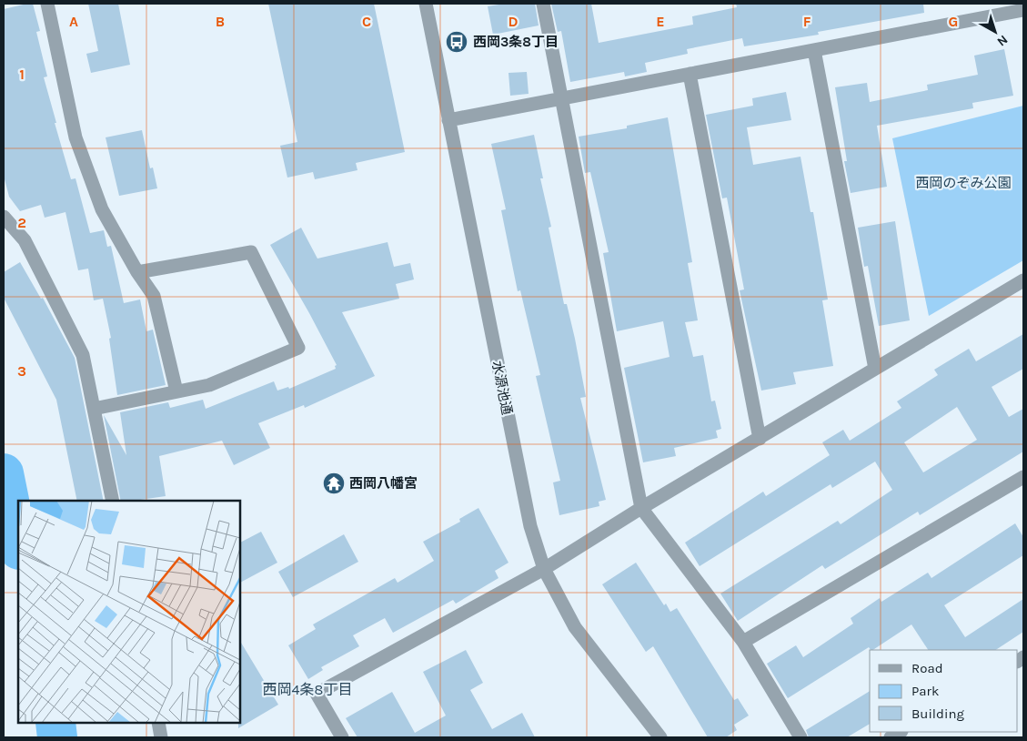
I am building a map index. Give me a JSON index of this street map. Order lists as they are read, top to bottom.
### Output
{
  "streets": {
    "street": ["水源池通"]
  },
  "districts": ["西岡4条8丁目"],
  "parks": ["西岡のぞみ公園"],
  "places": {
    "bus stop": ["西岡3条8丁目"],
    "temple": ["西岡八幡宮"]
  },
  "legend": ["Road", "Park", "Building"],
  "north": "bottom right",
  "grid": {
    "columns": [
      "A",
      "B",
      "C",
      "D",
      "E",
      "F",
      "G"
    ],
    "rows": ["1", "2", "3"]
  }
}
